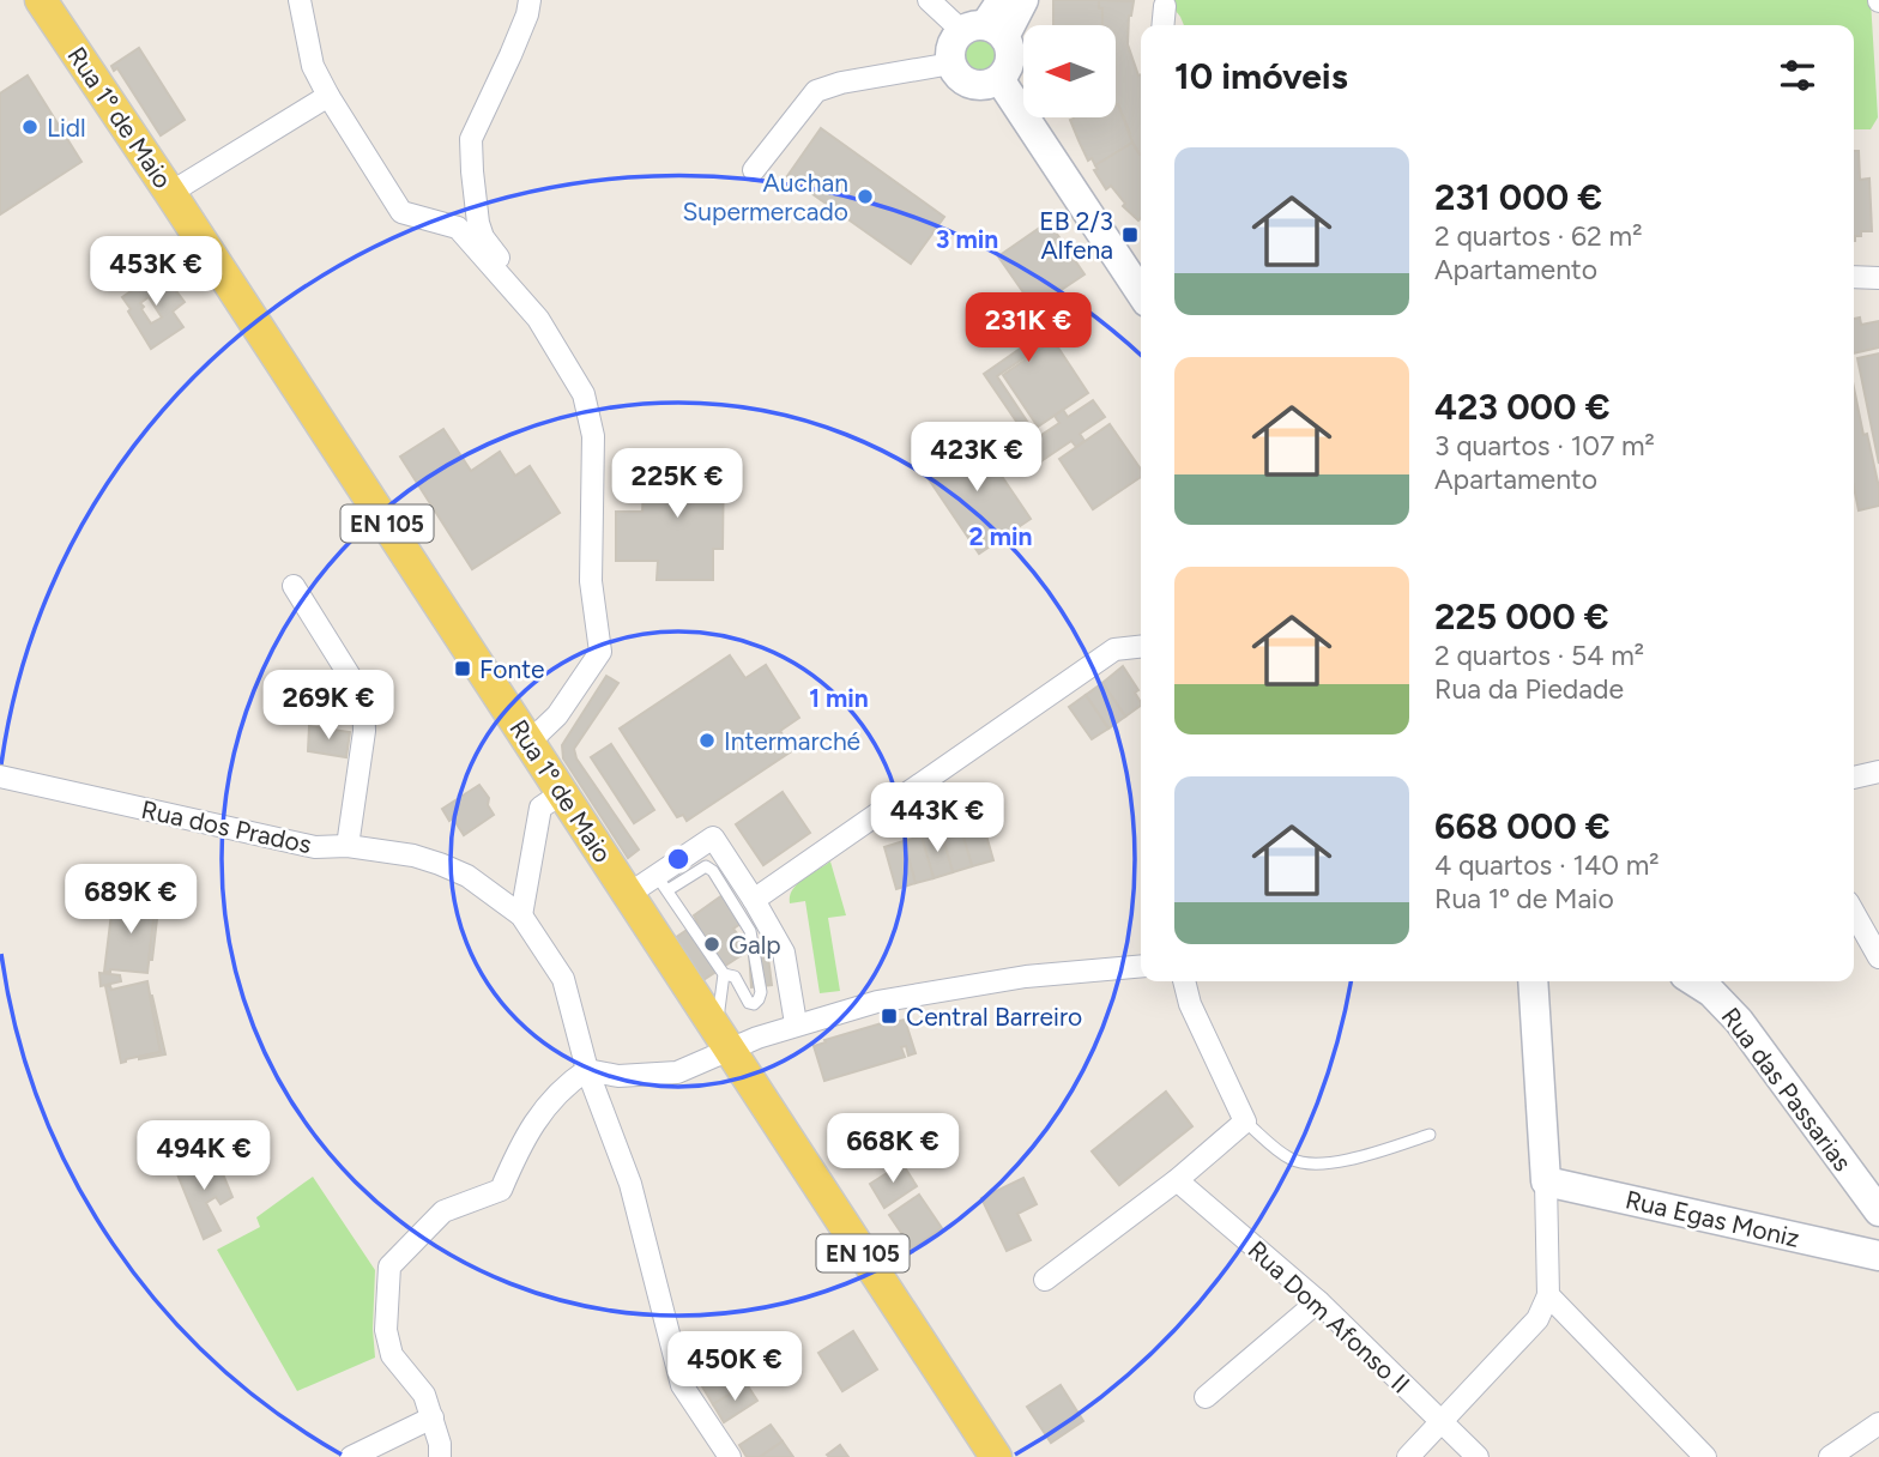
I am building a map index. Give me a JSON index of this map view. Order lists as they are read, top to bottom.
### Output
{
  "streets": {
    "main road": ["Rua 1º de Maio", "EN 105"],
    "street": [
      "Rua dos Prados",
      "Rua das Passarias",
      "Rua Egas Moniz",
      "Rua Dom Afonso II"
    ]
  },
  "places": {
    "other": [
      "Lidl",
      "Auchan Supermercado",
      "Intermarché",
      "Galp"
    ],
    "transit": ["EB 2/3 Alfena", "Fonte", "Central Barreiro"]
  },
  "north": "left",
  "page": {
    "heading": "10 imóveis",
    "list": [
      {
        "name": "231 000 €",
        "note": "2 quartos · 62 m² · Apartamento"
      },
      {
        "name": "423 000 €",
        "note": "3 quartos · 107 m² · Apartamento"
      },
      {
        "name": "225 000 €",
        "note": "2 quartos · 54 m² · Rua da Piedade"
      },
      {
        "name": "668 000 €",
        "note": "4 quartos · 140 m² · Rua 1º de Maio"
      }
    ],
    "price": [
      "453K €",
      "231K €",
      "423K €",
      "225K €",
      "269K €",
      "443K €",
      "689K €",
      "668K €",
      "494K €",
      "450K €"
    ]
  },
  "rings": ["3 min", "2 min", "1 min"]
}
